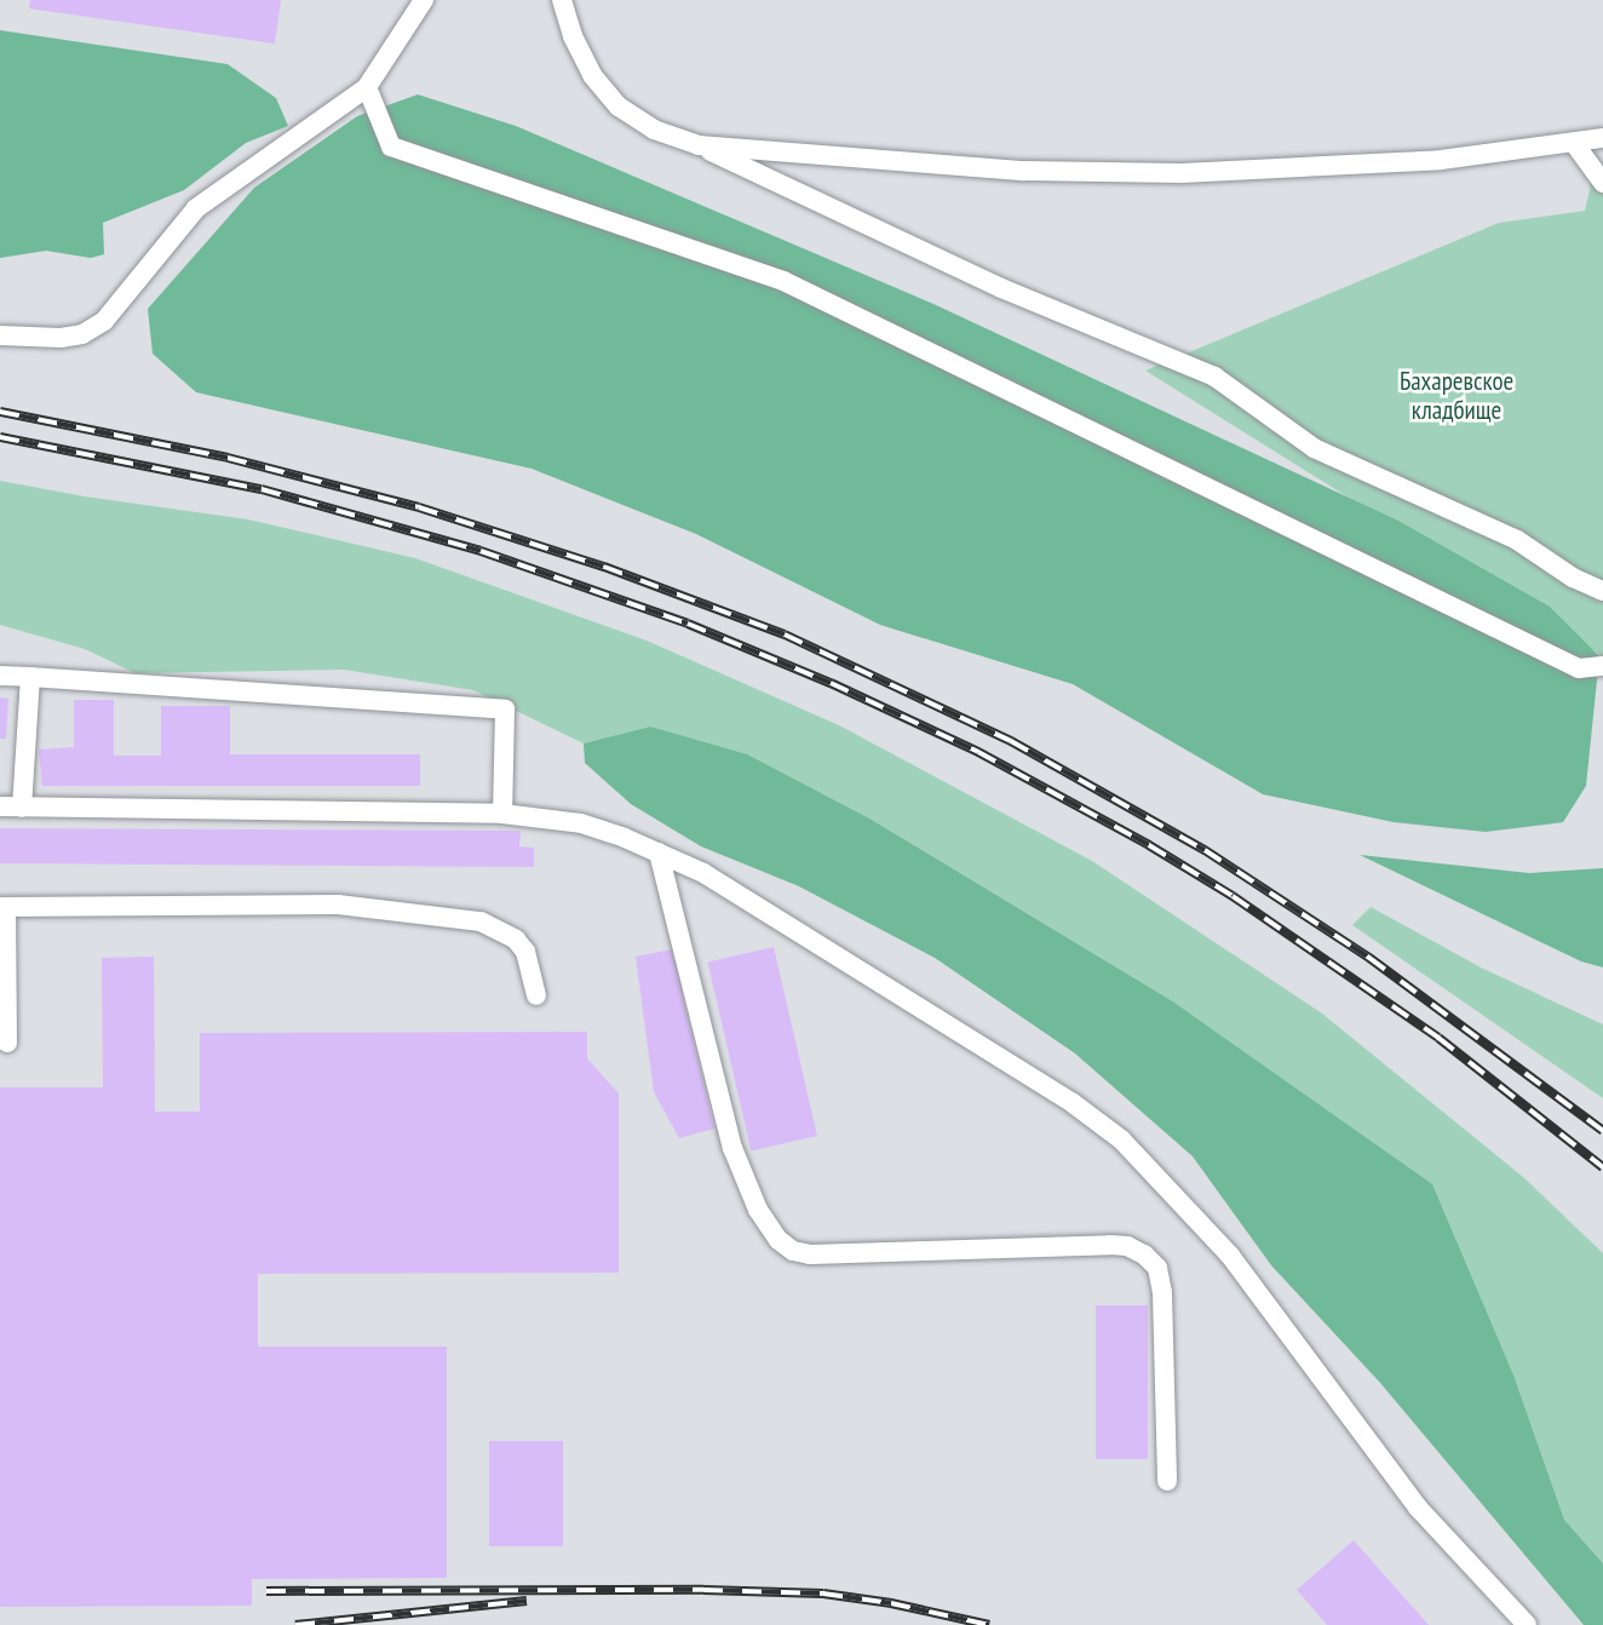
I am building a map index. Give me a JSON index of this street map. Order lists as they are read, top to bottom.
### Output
{
  "parks": ["Бахаревское кладбище"]
}
